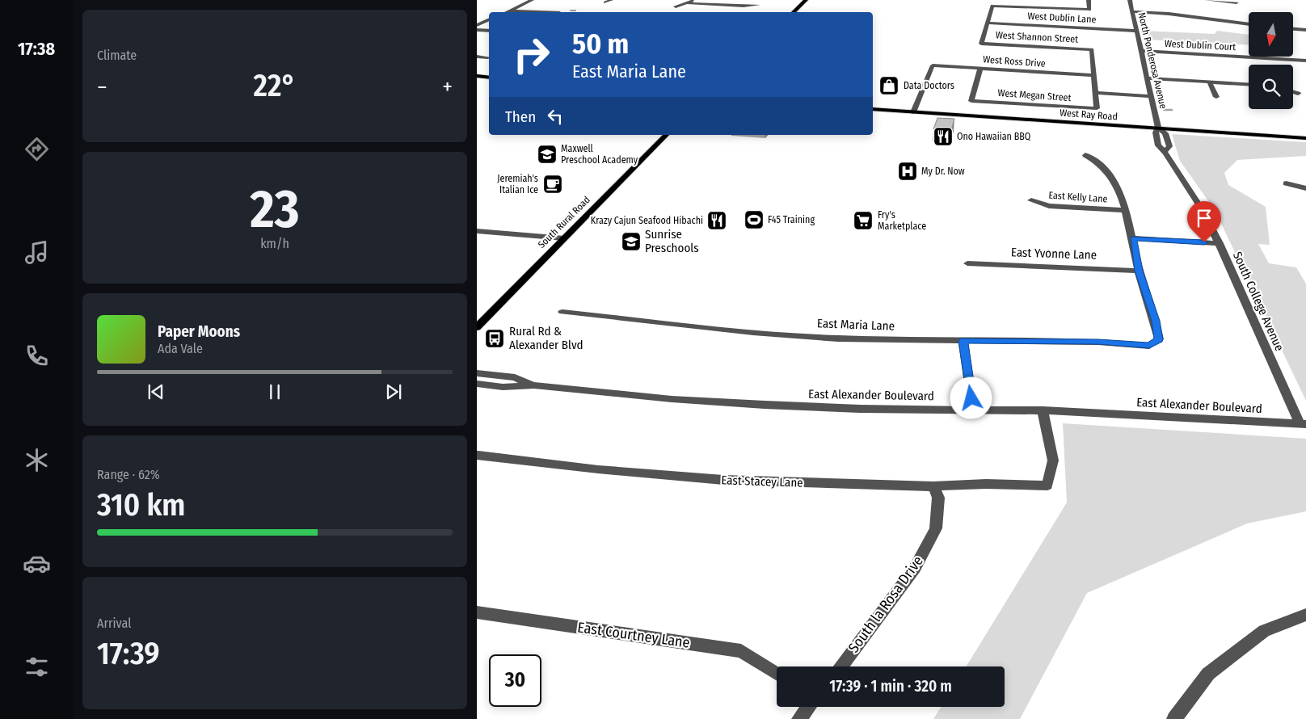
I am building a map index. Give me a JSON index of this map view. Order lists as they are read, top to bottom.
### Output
{
  "streets": {
    "main road": ["West Ray Road", "South Rural Road"],
    "street": [
      "West Dublin Lane",
      "West Shannon Street",
      "West Dublin Court",
      "North Ponderosa Avenue",
      "West Ross Drive",
      "West Megan Street",
      "East Kelly Lane",
      "East Yvonne Lane",
      "South College Avenue",
      "East Maria Lane",
      "East Alexander Boulevard",
      "East Stacey Lane",
      "South la Rosa Drive",
      "East Courtney Lane"
    ]
  },
  "crossings": [
    ["West Dublin Lane", "West Shannon Street"],
    ["West Dublin Lane", "North Ponderosa Avenue"],
    ["West Shannon Street", "West Ross Drive"],
    ["West Dublin Court", "North Ponderosa Avenue"],
    ["North Ponderosa Avenue", "West Ray Road"],
    ["North Ponderosa Avenue", "South College Avenue"],
    ["West Ross Drive", "West Megan Street"],
    ["West Ross Drive", "West Ray Road"],
    ["West Ray Road", "South College Avenue"],
    ["East Yvonne Lane", "East Maria Lane"],
    ["South College Avenue", "East Alexander Boulevard"],
    ["East Alexander Boulevard", "East Stacey Lane"],
    ["East Stacey Lane", "South la Rosa Drive"]
  ],
  "places": {
    "shop": ["Data Doctors"],
    "restaurant": ["Ono Hawaiian BBQ", "Krazy Cajun Seafood Hibachi"],
    "school or university": ["Maxwell Preschool Academy", "Sunrise Preschools"],
    "hospital": ["My Dr. Now"],
    "cafe": ["Jeremiah's Italian Ice"],
    "sports": ["F45 Training"],
    "supermarket": ["Fry's Marketplace"],
    "bus stop": ["Rural Rd & Alexander Blvd"]
  },
  "north": "bottom",
  "page": {
    "tabs": "17:38",
    "tile": [
      "Climate",
      ["23", "km/h"],
      ["Range · 62%", "310 km"],
      ["Arrival", "17:39"]
    ],
    "turn": ["50 m", "East Maria Lane"],
    "heat": ["−", "22°", "+"],
    "then": "Then",
    "song": ["Paper Moons", "Ada Vale"],
    "limit": "30",
    "trip": "17:39 · 1 min · 320 m"
  }
}
